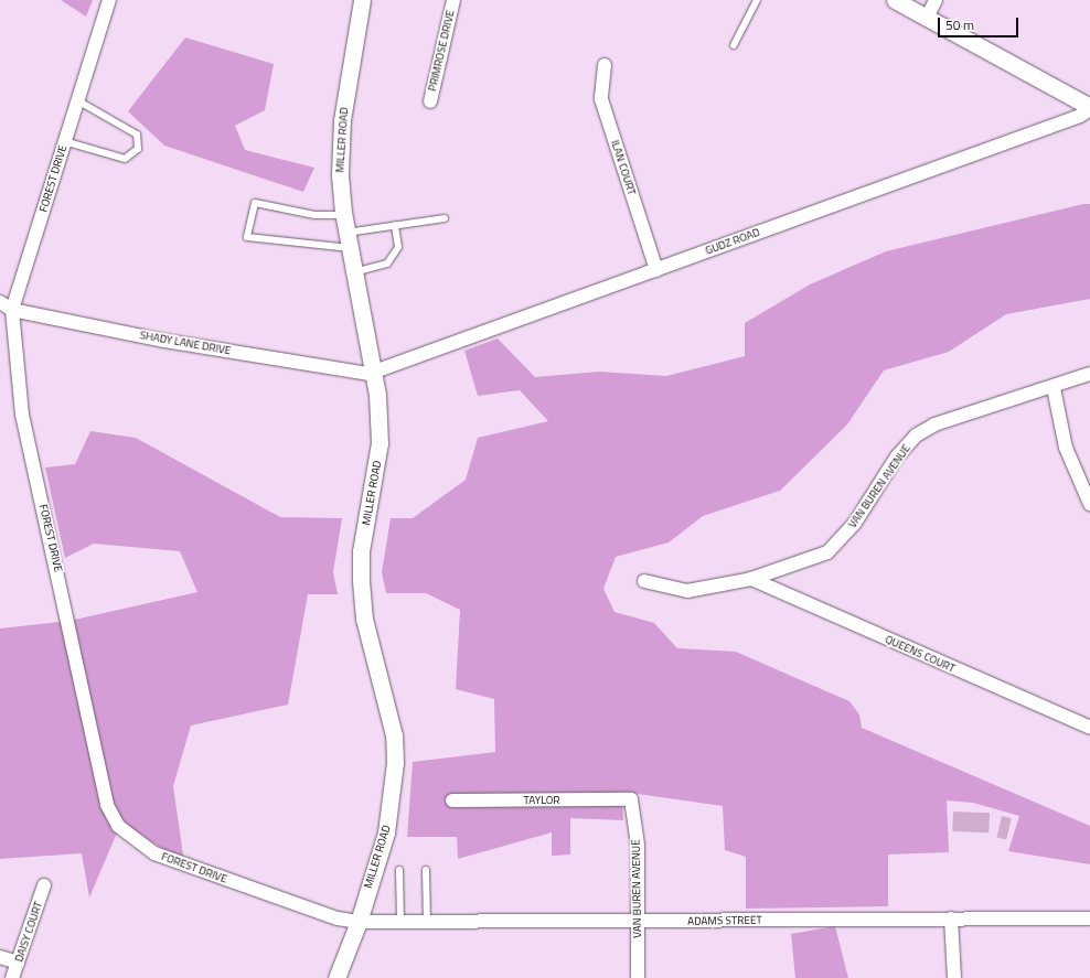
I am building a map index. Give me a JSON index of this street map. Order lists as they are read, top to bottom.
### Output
{
  "streets": {
    "street": [
      "PRIMROSE DRIVE",
      "MILLER ROAD",
      "ILAN COURT",
      "FOREST DRIVE",
      "GUDZ ROAD",
      "SHADY LANE DRIVE",
      "VAN BUREN AVENUE",
      "QUEENS COURT",
      "TAYLOR",
      "ADAMS STREET",
      "DAISY COURT"
    ]
  },
  "crossings": [
    ["MILLER ROAD", "FOREST DRIVE"],
    ["MILLER ROAD", "GUDZ ROAD"],
    ["MILLER ROAD", "SHADY LANE DRIVE"],
    ["MILLER ROAD", "ADAMS STREET"],
    ["ILAN COURT", "GUDZ ROAD"],
    ["FOREST DRIVE", "SHADY LANE DRIVE"],
    ["FOREST DRIVE", "ADAMS STREET"],
    ["GUDZ ROAD", "SHADY LANE DRIVE"],
    ["VAN BUREN AVENUE", "QUEENS COURT"],
    ["VAN BUREN AVENUE", "TAYLOR"],
    ["VAN BUREN AVENUE", "ADAMS STREET"]
  ],
  "scale_bar": "50 m"
}
